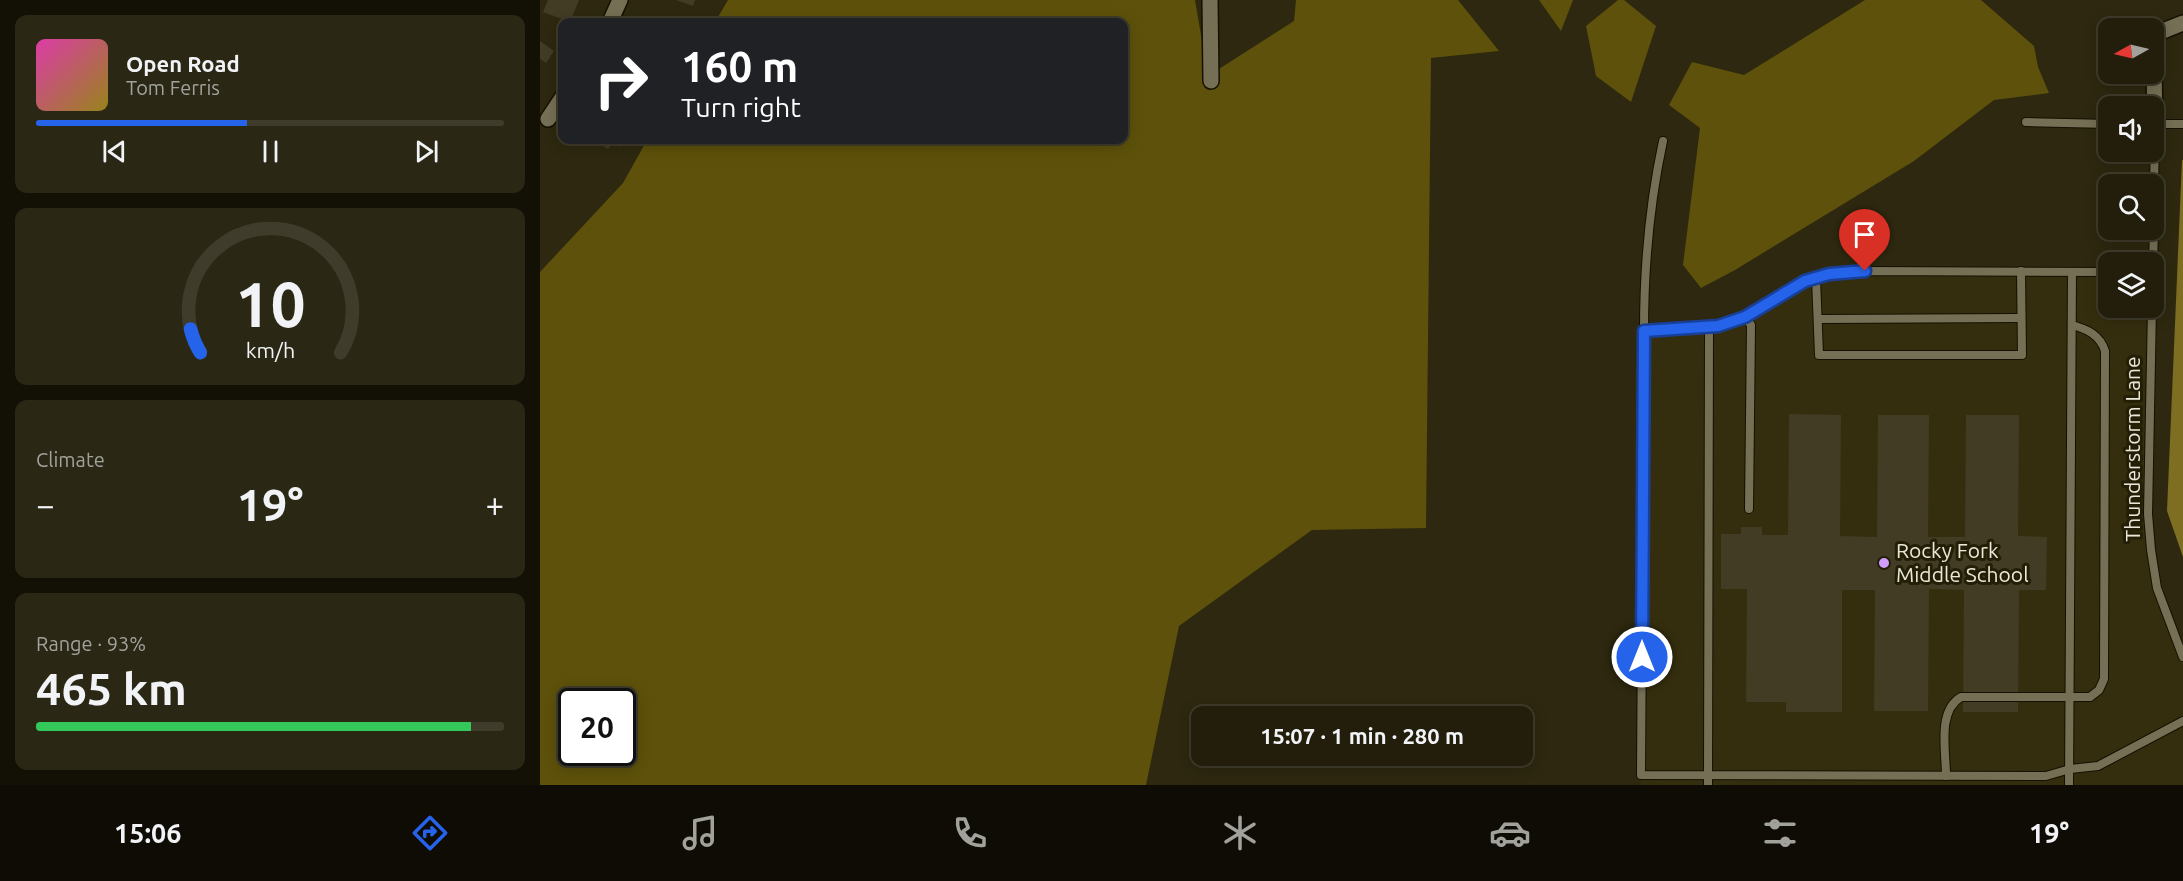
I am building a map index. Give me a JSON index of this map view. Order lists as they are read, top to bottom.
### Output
{
  "streets": {
    "lane": ["Thunderstorm Lane"]
  },
  "places": ["Rocky Fork Middle School"],
  "north": "left",
  "page": {
    "turn": ["160 m", "Turn right"],
    "song": ["Open Road", "Tom Ferris"],
    "tile": [
      "Climate",
      ["Range · 93%", "465 km"]
    ],
    "heat": ["−", "19°", "+"],
    "limit": "20",
    "trip": "15:07 · 1 min · 280 m",
    "tabs": ["15:06", "19°"],
    "gauge": ["10", "km/h"]
  }
}
